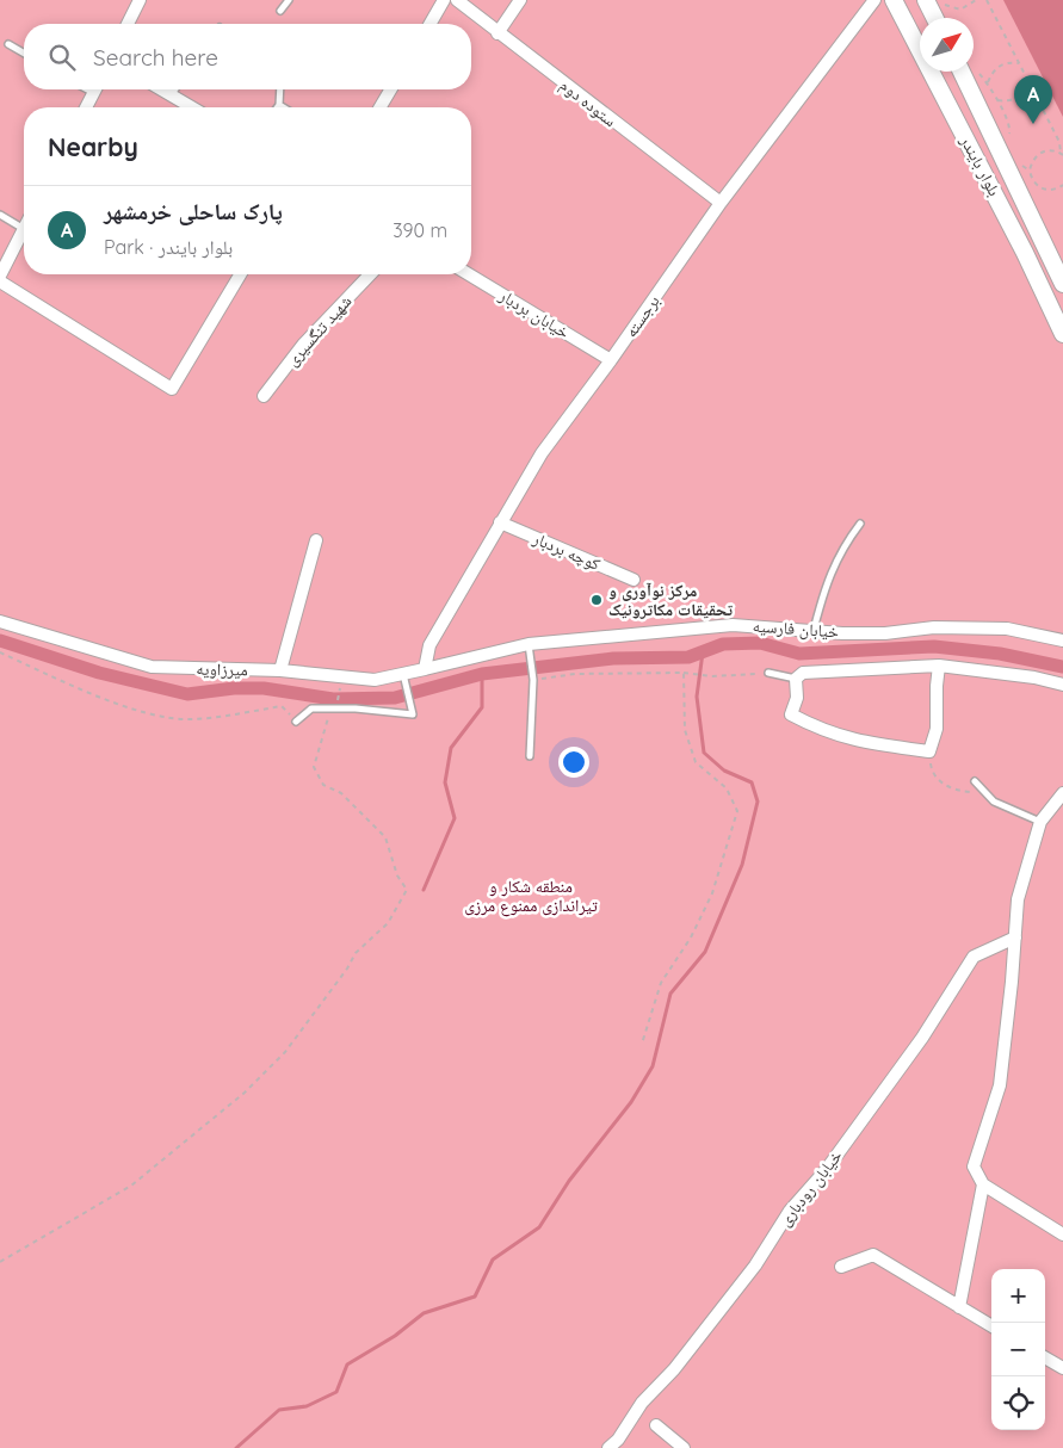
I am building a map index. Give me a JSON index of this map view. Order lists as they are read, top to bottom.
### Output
{
  "streets": {
    "street": [
      "ستوده دوم",
      "بلوار بایندر",
      "خیابان بردبار",
      "برجسته",
      "شهید تنگسیری",
      "کوچه بردبار",
      "خیابان فارسیه",
      "میرزاویه",
      "خیابان رودباری"
    ]
  },
  "crossings": [
    ["ستوده دوم", "برجسته"],
    ["خیابان بردبار", "برجسته"],
    ["برجسته", "کوچه بردبار"],
    ["برجسته", "خیابان فارسیه"],
    ["برجسته", "میرزاویه"],
    ["خیابان فارسیه", "میرزاویه"]
  ],
  "parks": ["منطقه شکار و تیراندازی ممنوع مرزی"],
  "places": ["مرکز نوآوری و تحقیقات مکاترونیک"],
  "north": "top right",
  "page": {
    "search": "Search here",
    "pins": "A",
    "heading": "Nearby",
    "list": [
      {
        "mark": "A",
        "name": "پارک ساحلی خرمشهر",
        "note": "Park · بلوار بایندر",
        "value": "390 m"
      }
    ],
    "map_buttons": ["+", "−"]
  }
}
